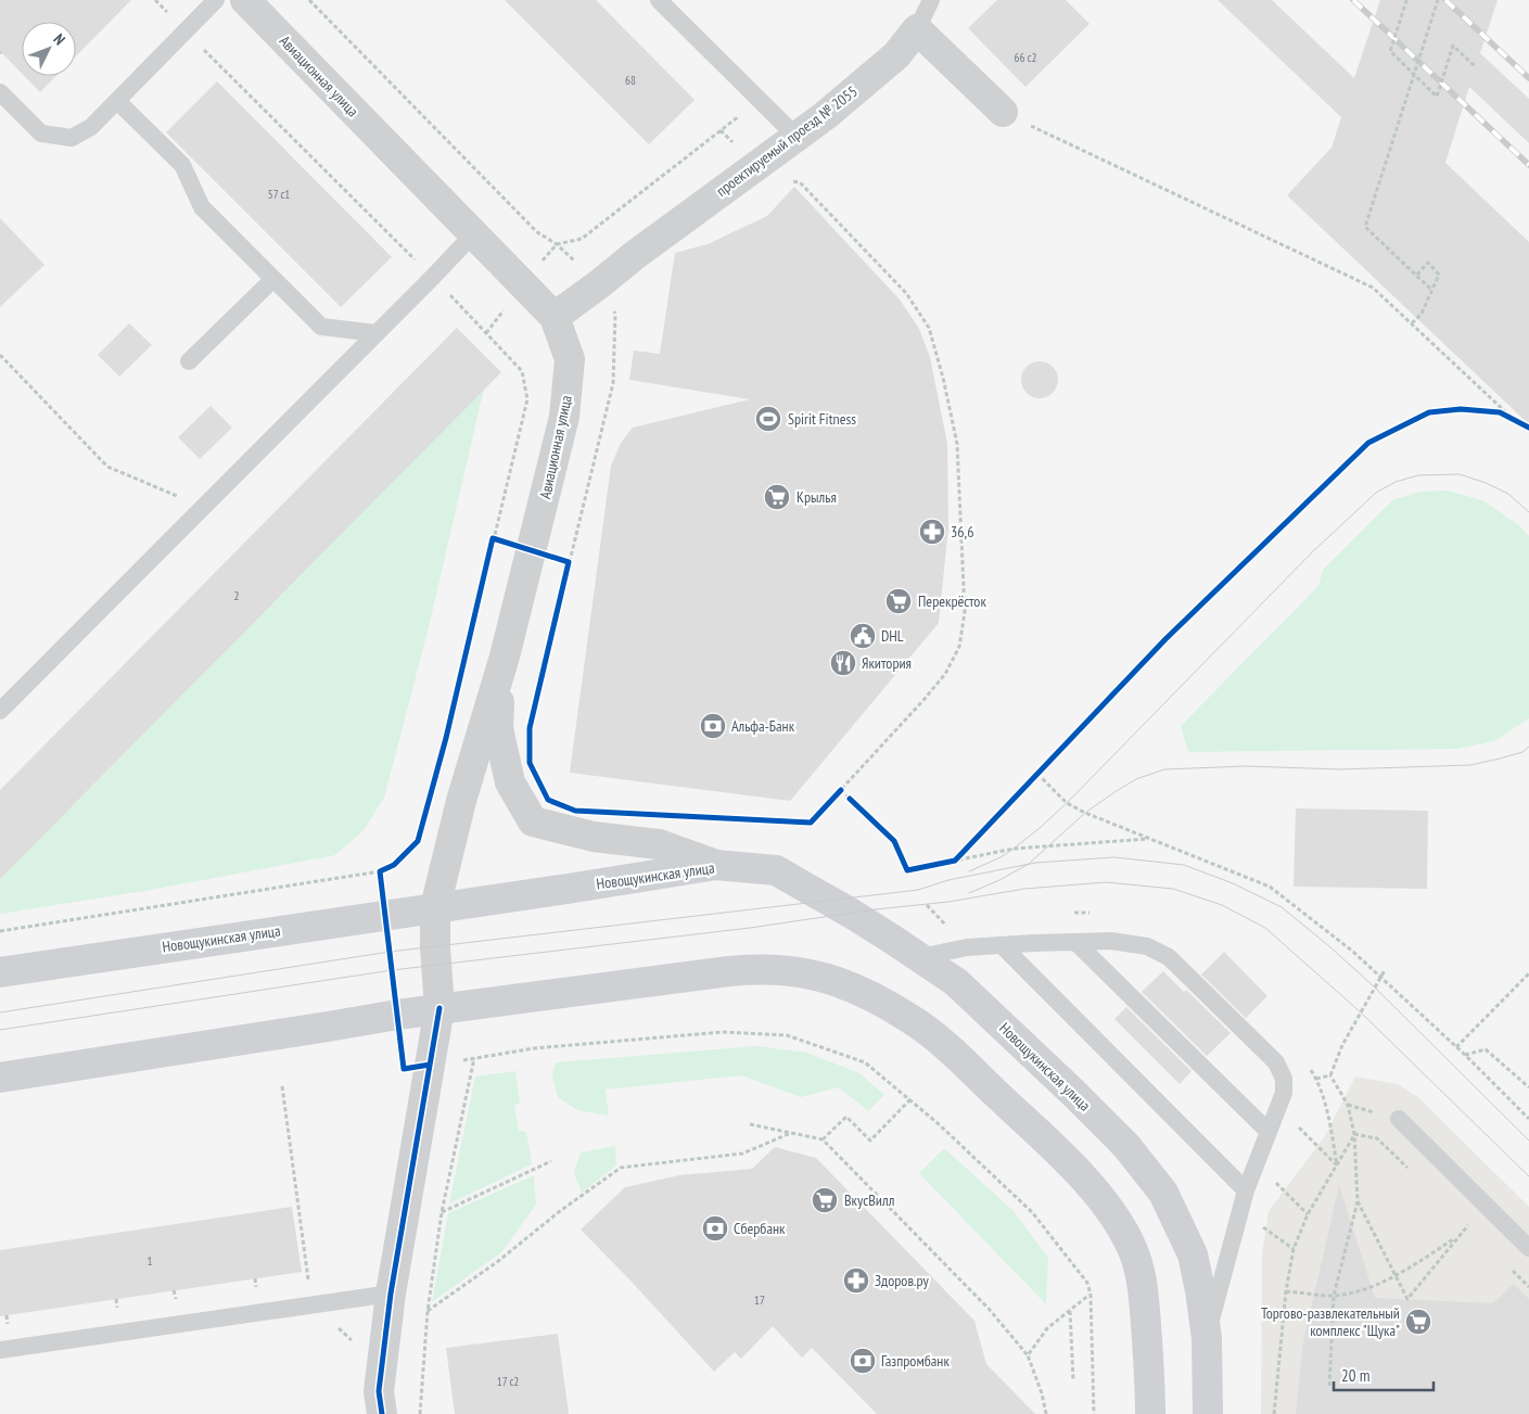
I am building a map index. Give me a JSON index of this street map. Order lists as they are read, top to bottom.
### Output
{
  "streets": {
    "main road": ["Новощукинская улица"],
    "street": ["Авиационная улица", "проектируемый проезд № 2055"]
  },
  "crossings": [
    ["Авиационная улица", "проектируемый проезд № 2055"],
    ["Авиационная улица", "Новощукинская улица"]
  ],
  "places": {
    "sports": ["Spirit Fitness"],
    "supermarket": [
      "Крылья",
      "Перекрёсток",
      "ВкусВилл",
      "Торгово-развлекательный комплекс \"Щука\""
    ],
    "pharmacy": ["36,6", "Здоров.ру"],
    "public building": ["DHL"],
    "restaurant": ["Якитория"],
    "bank": ["Альфа-Банк", "Сбербанк", "Газпромбанк"]
  },
  "house_numbers": [
    "66 с2",
    "68",
    "57 с1",
    "2",
    "1",
    "17",
    "17 с2"
  ],
  "scale_bar": "20 m",
  "north": "top right"
}
